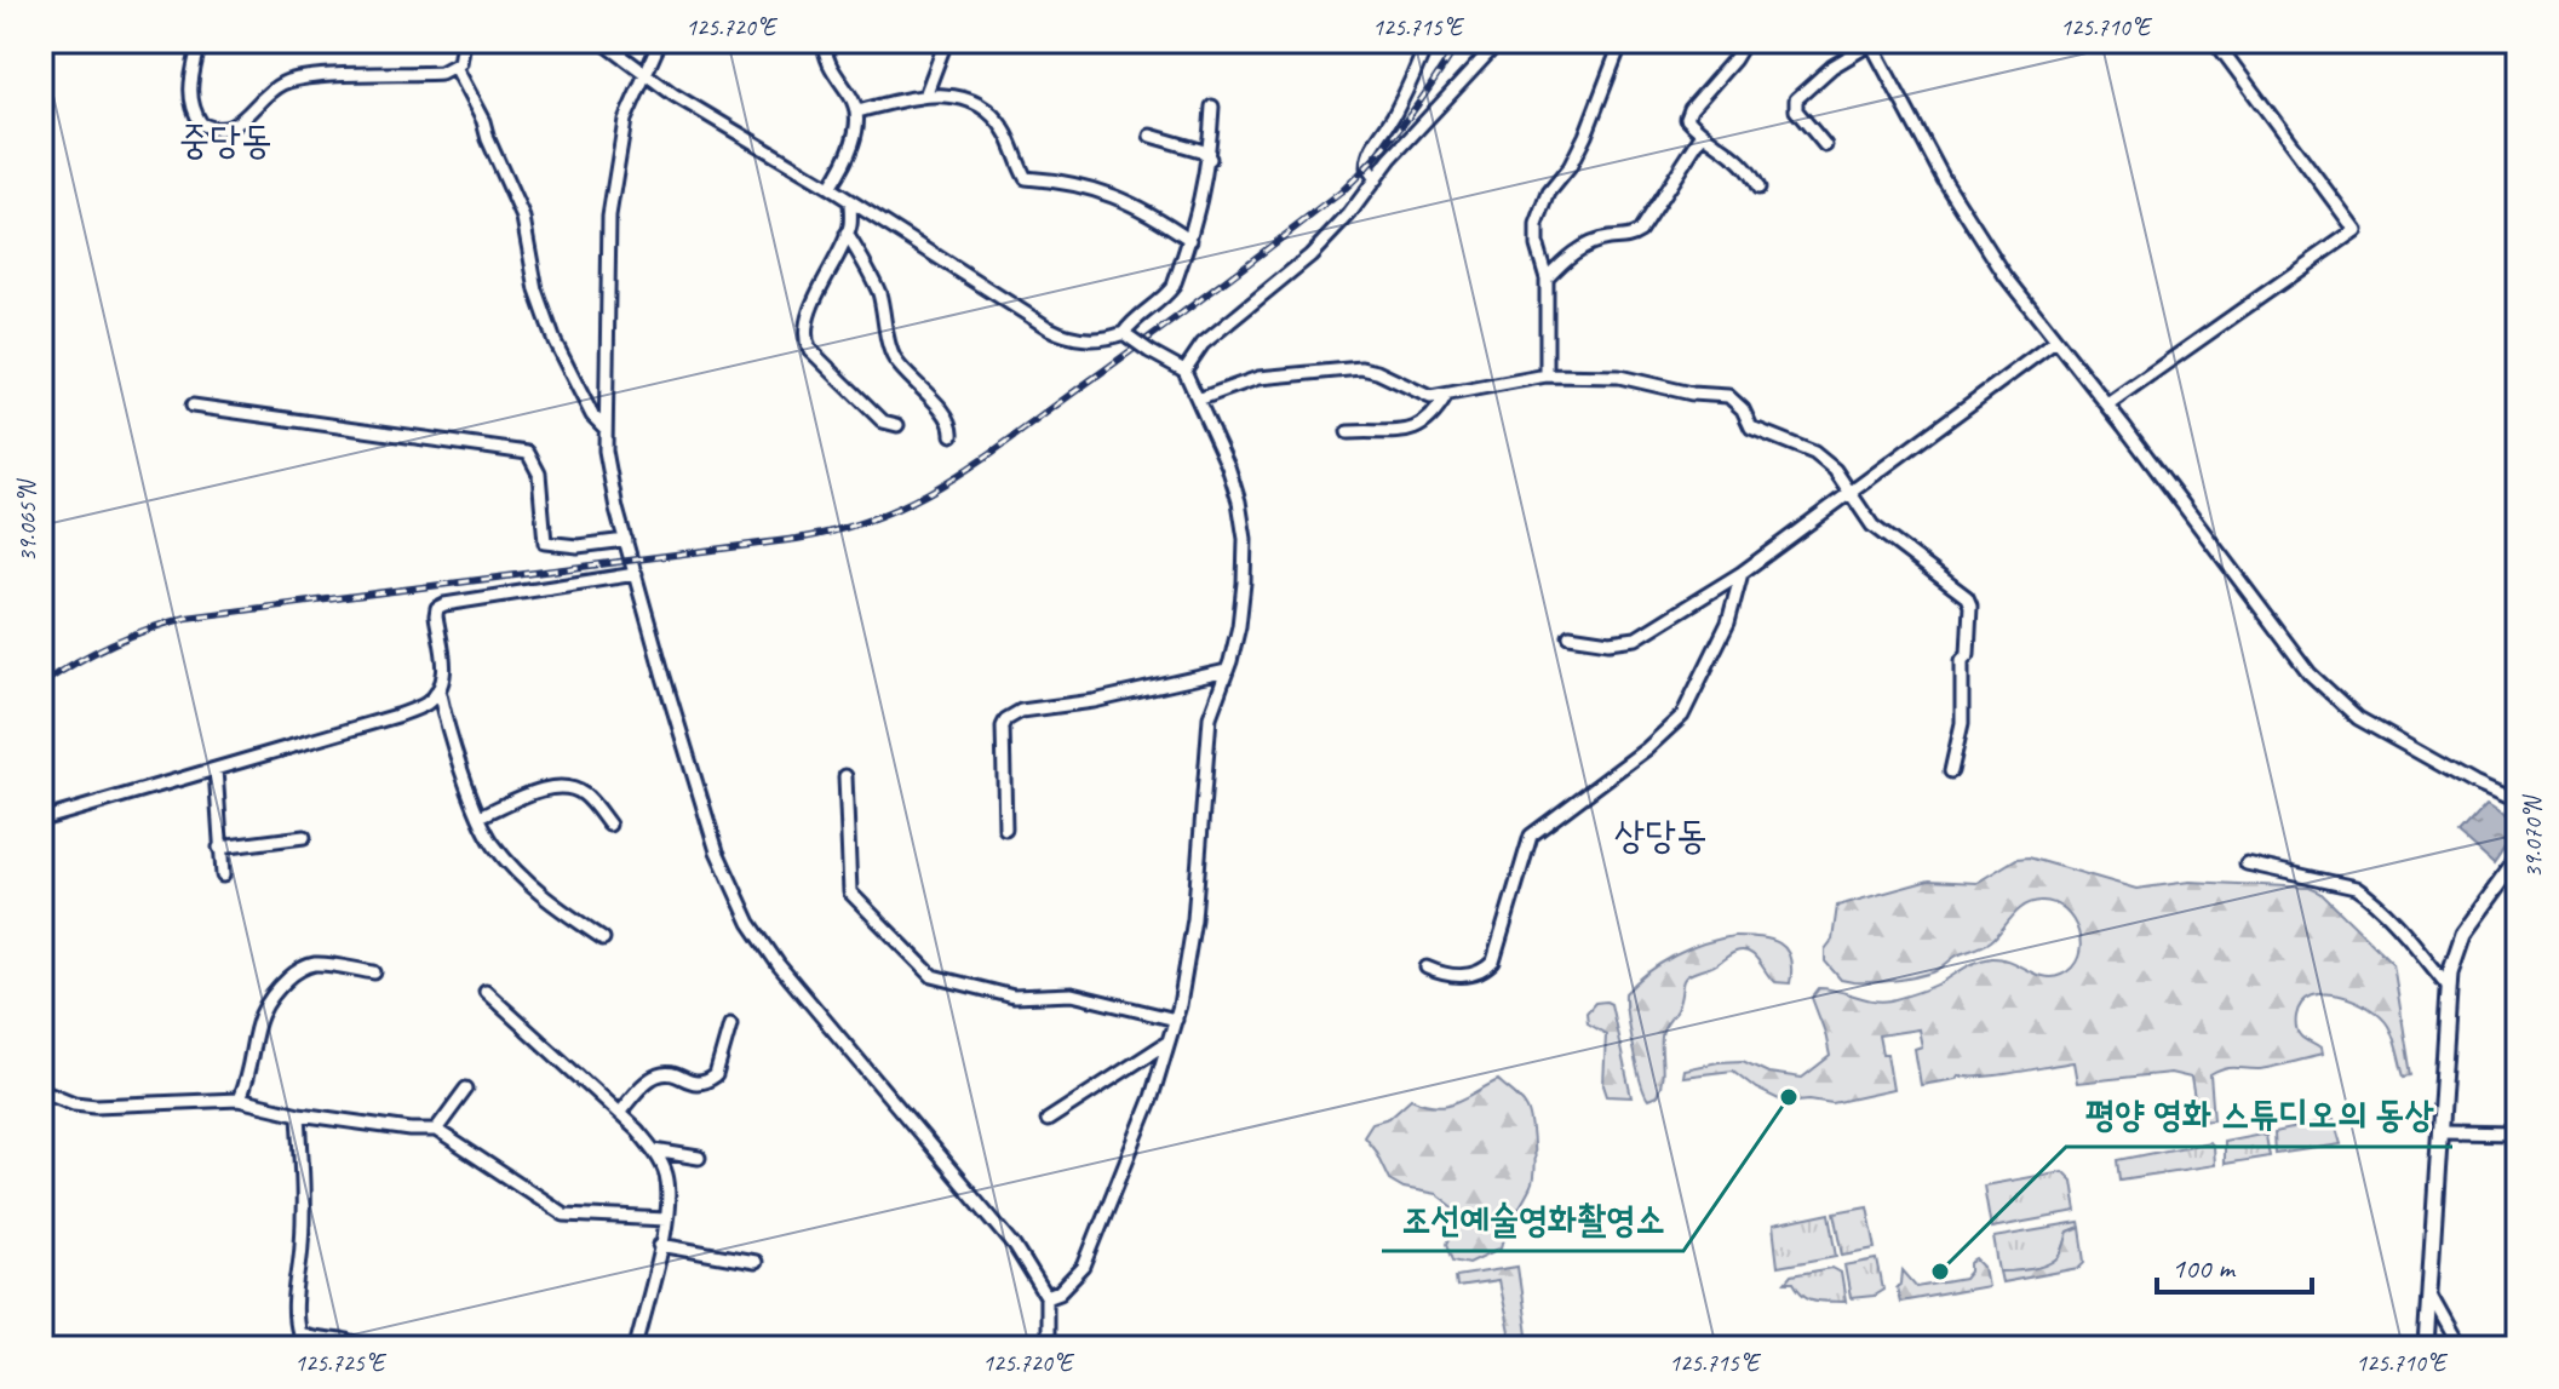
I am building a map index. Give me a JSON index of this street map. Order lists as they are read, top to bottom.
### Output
{
  "districts": ["중당동", "상당동"],
  "places": ["조선예술영화촬영소", "평양 영화 스튜디오의 동상"],
  "scale_bar": "100 m",
  "coordinates": [
    "125.720°E",
    "125.715°E",
    "125.710°E",
    "39.065°N",
    "39.070°N",
    "125.725°E"
  ]
}
